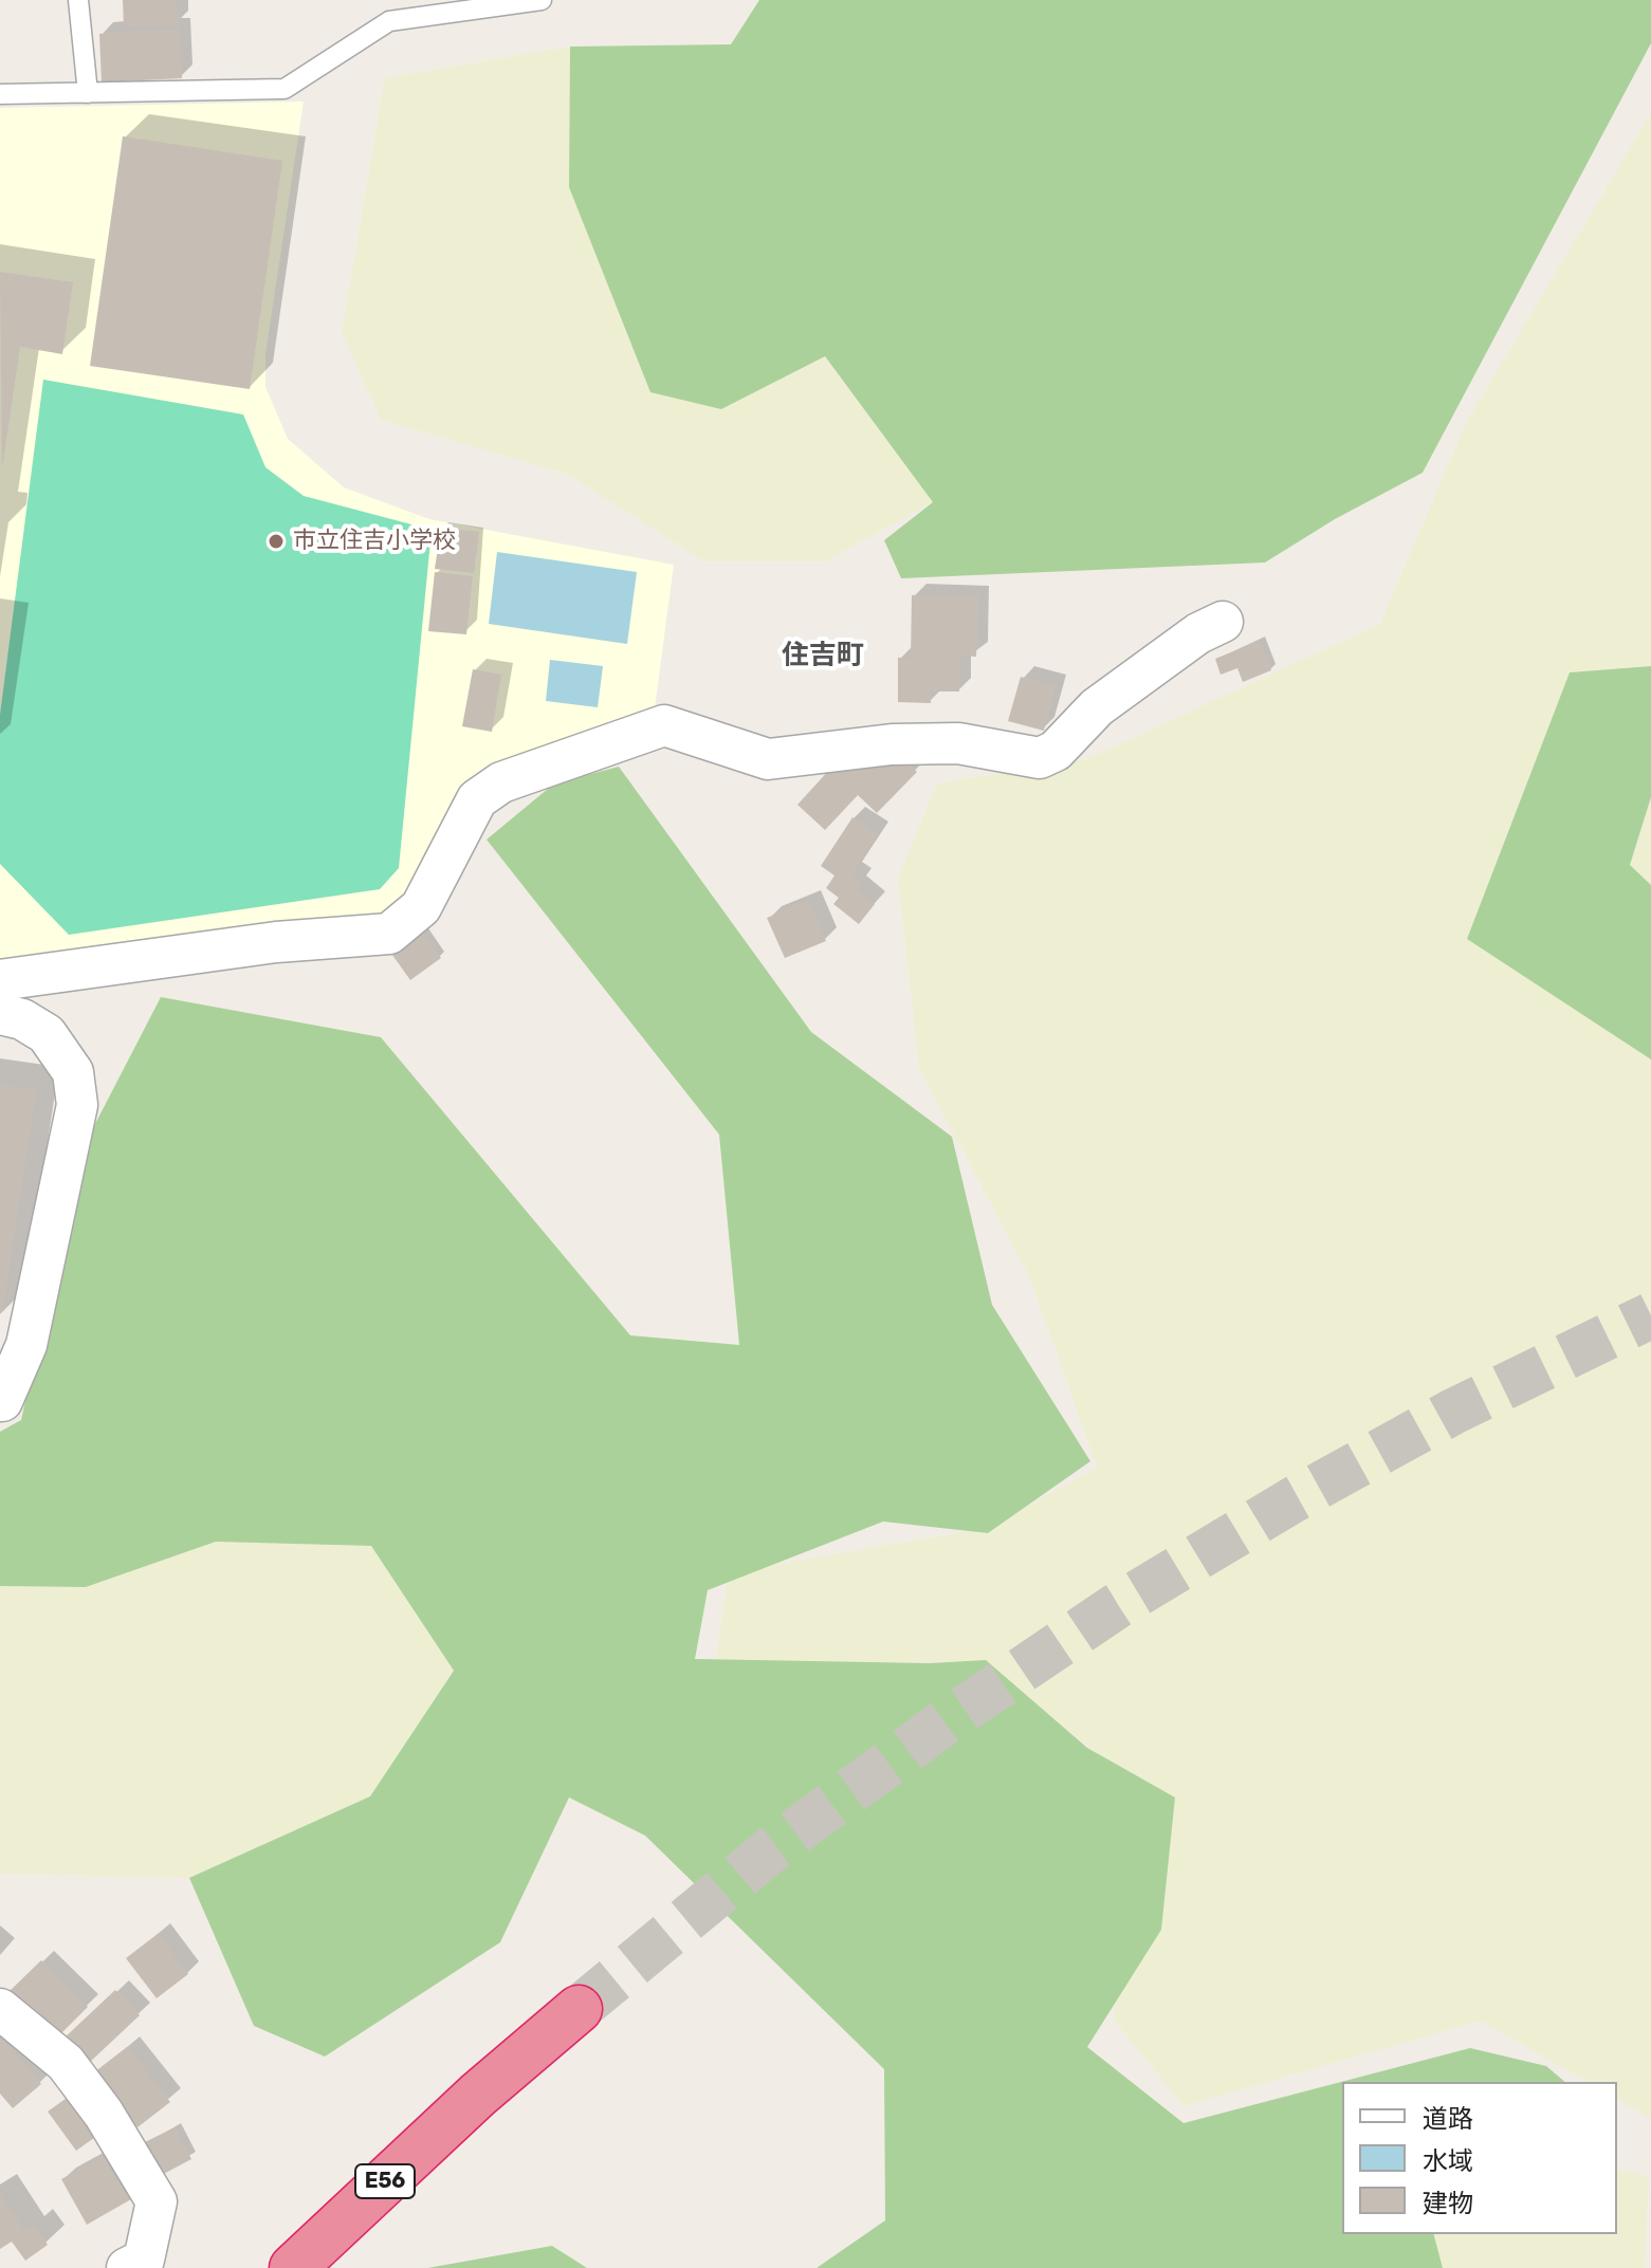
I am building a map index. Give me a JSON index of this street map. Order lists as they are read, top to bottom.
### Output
{
  "streets": {
    "highway": ["E56"]
  },
  "districts": ["住吉町"],
  "places": ["市立住吉小学校"],
  "legend": ["道路", "水域", "建物"]
}
